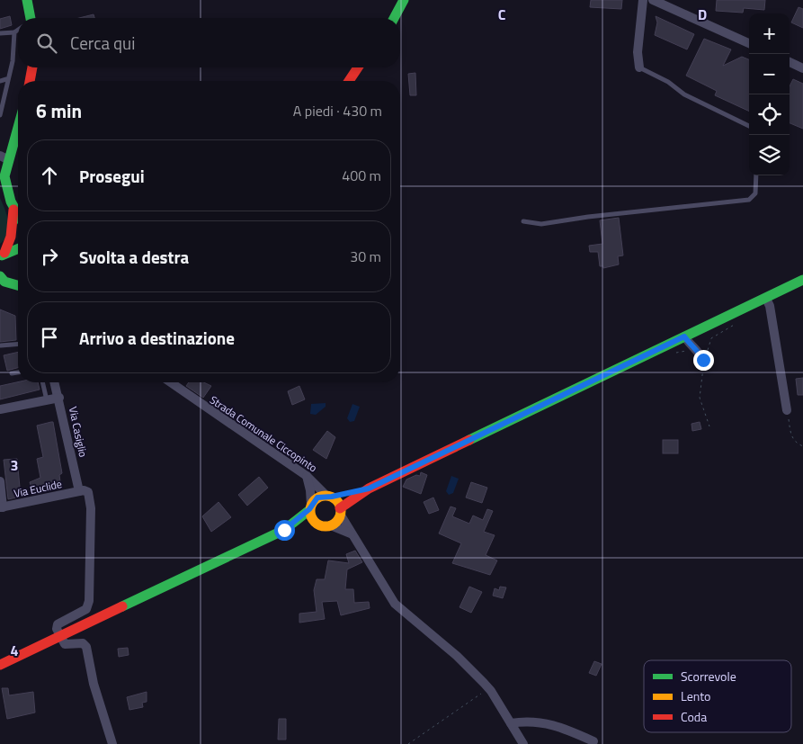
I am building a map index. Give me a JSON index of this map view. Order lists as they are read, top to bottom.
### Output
{
  "streets": {
    "street": ["Via Casiglio", "Strada Comunale Ciccopinto", "Via Euclide"]
  },
  "crossings": [
    ["Via Casiglio", "Via Euclide"]
  ],
  "legend": ["Scorrevole", "Lento", "Coda"],
  "page": {
    "map_buttons": ["+", "−"],
    "search": "Cerca qui",
    "heading": ["6 min", "A piedi · 430 m"],
    "list": [
      ["Prosegui", "400 m"],
      ["Svolta a destra", "30 m"],
      "Arrivo a destinazione"
    ]
  },
  "grid": {
    "columns": ["C", "D"],
    "rows": ["3", "4"]
  }
}
